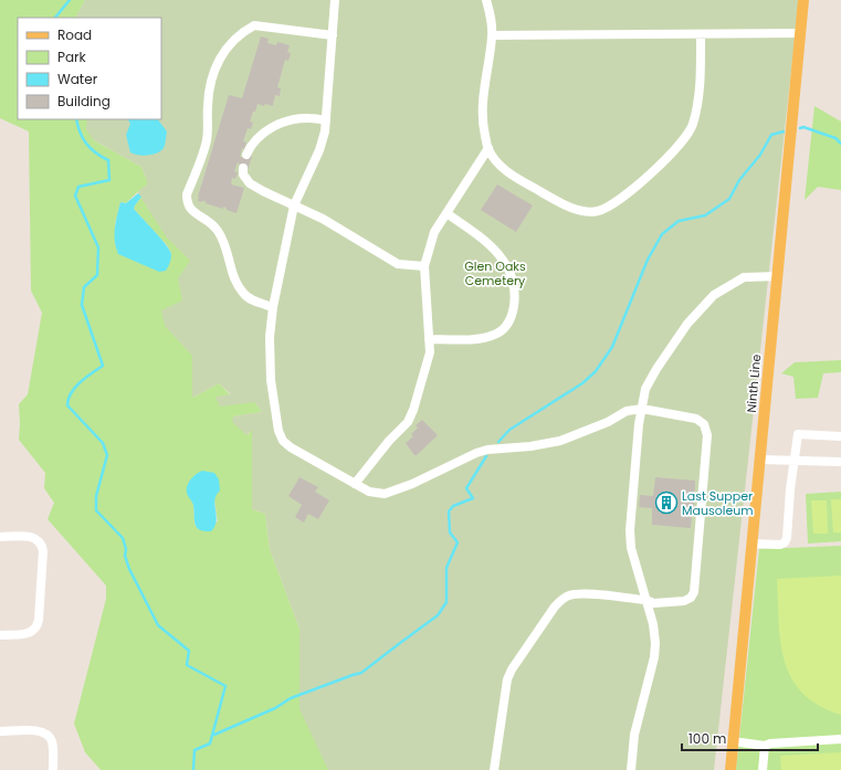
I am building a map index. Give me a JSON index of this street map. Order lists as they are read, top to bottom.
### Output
{
  "streets": {
    "main road": ["Ninth Line"]
  },
  "parks": ["Glen Oaks Cemetery"],
  "places": {
    "building": ["Last Supper Mausoleum"]
  },
  "legend": [
    "Road",
    "Park",
    "Water",
    "Building"
  ],
  "scale_bar": "100 m"
}
